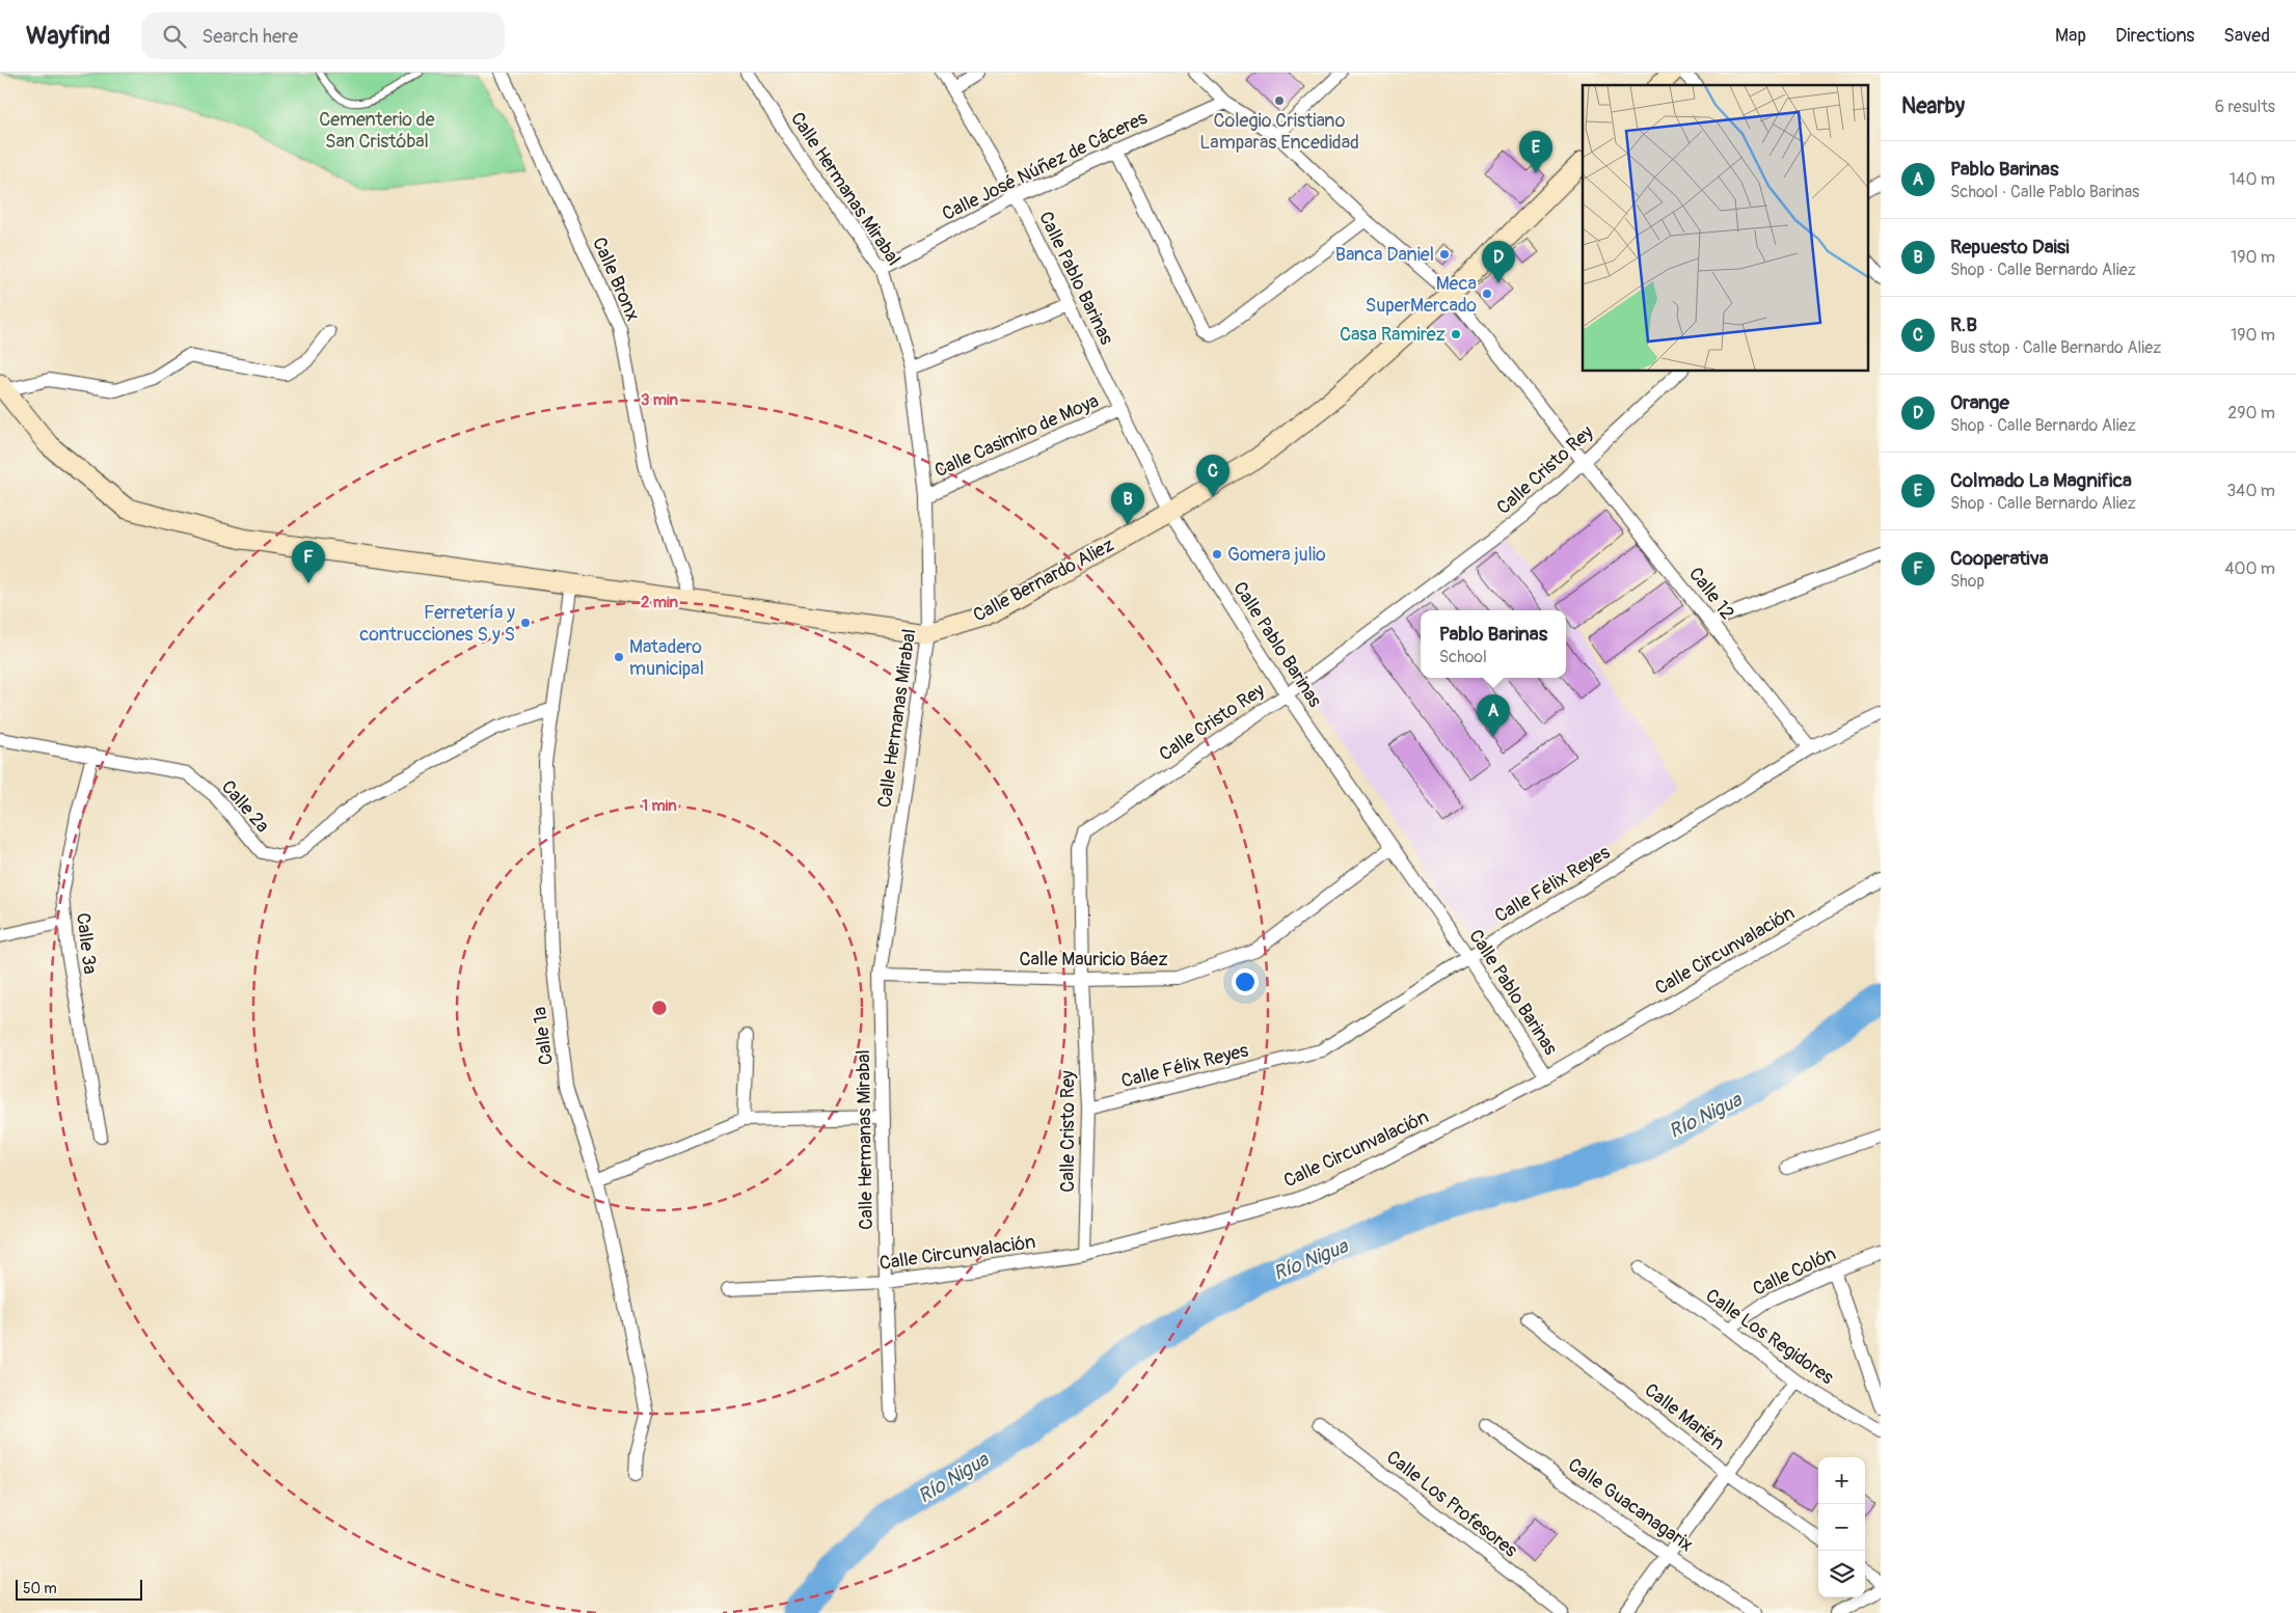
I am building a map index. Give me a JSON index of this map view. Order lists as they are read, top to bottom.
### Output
{
  "streets": {
    "main road": ["Calle Bernardo Aliez"],
    "street": [
      "Calle José Núñez de Cáceres",
      "Calle Hermanas Mirabal",
      "Calle Pablo Barinas",
      "Calle Bronx",
      "Calle Casimiro de Moya",
      "Calle Cristo Rey",
      "Calle 12",
      "Calle 2ª",
      "Calle Félix Reyes",
      "Calle 3ª",
      "Calle Circunvalación",
      "Calle Mauricio Báez",
      "Calle 1ª",
      "Calle Colón",
      "Calle Los Regidores",
      "Calle Marién",
      "Calle Los Profesores",
      "Calle Guacanagarix"
    ]
  },
  "crossings": [
    ["Calle José Núñez de Cáceres", "Calle Hermanas Mirabal"],
    ["Calle José Núñez de Cáceres", "Calle Pablo Barinas"],
    ["Calle José Núñez de Cáceres", "Calle 12"],
    ["Calle Hermanas Mirabal", "Calle Casimiro de Moya"],
    ["Calle Hermanas Mirabal", "Calle Bernardo Aliez"],
    ["Calle Hermanas Mirabal", "Calle Circunvalación"],
    ["Calle Hermanas Mirabal", "Calle Mauricio Báez"],
    ["Calle Pablo Barinas", "Calle Casimiro de Moya"],
    ["Calle Pablo Barinas", "Calle Cristo Rey"],
    ["Calle Pablo Barinas", "Calle Bernardo Aliez"],
    ["Calle Pablo Barinas", "Calle Félix Reyes"],
    ["Calle Pablo Barinas", "Calle Circunvalación"],
    ["Calle Pablo Barinas", "Calle Mauricio Báez"],
    ["Calle Cristo Rey", "Calle 12"],
    ["Calle Cristo Rey", "Calle Félix Reyes"],
    ["Calle Cristo Rey", "Calle Circunvalación"],
    ["Calle Cristo Rey", "Calle Mauricio Báez"],
    ["Calle Bernardo Aliez", "Calle 12"],
    ["Calle 12", "Calle Félix Reyes"],
    ["Calle 2ª", "Calle 3ª"],
    ["Calle 2ª", "Calle 1ª"],
    ["Calle Colón", "Calle Los Regidores"]
  ],
  "water": ["Río Nigua"],
  "parks": ["Cementerio de San Cristóbal"],
  "places": [
    "Colegio Cristiano Lamparas Encedidad",
    "Banca Daniel",
    "Meca SuperMercado",
    "Casa Ramirez",
    "Gomera julio",
    "Ferretería y contrucciones S y S",
    "Matadero municipal"
  ],
  "scale_bar": "50 m",
  "page": {
    "header": "Wayfind",
    "search": "Search here",
    "nav": ["Map", "Directions", "Saved"],
    "heading": ["Nearby", "6 results"],
    "pins": [
      "E",
      "D",
      "C",
      "B",
      "F",
      "A"
    ],
    "list": [
      {
        "mark": "A",
        "name": "Pablo Barinas",
        "note": "School · Calle Pablo Barinas",
        "value": "140 m"
      },
      {
        "mark": "B",
        "name": "Repuesto Daisi",
        "note": "Shop · Calle Bernardo Aliez",
        "value": "190 m"
      },
      {
        "mark": "C",
        "name": "R.B",
        "note": "Bus stop · Calle Bernardo Aliez",
        "value": "190 m"
      },
      {
        "mark": "D",
        "name": "Orange",
        "note": "Shop · Calle Bernardo Aliez",
        "value": "290 m"
      },
      {
        "mark": "E",
        "name": "Colmado La Magnifica",
        "note": "Shop · Calle Bernardo Aliez",
        "value": "340 m"
      },
      {
        "mark": "F",
        "name": "Cooperativa",
        "note": "Shop",
        "value": "400 m"
      }
    ],
    "popup": ["Pablo Barinas", "School"],
    "map_buttons": ["+", "−"],
    "scale": "50 m"
  },
  "rings": ["3 min", "2 min", "1 min"]
}
